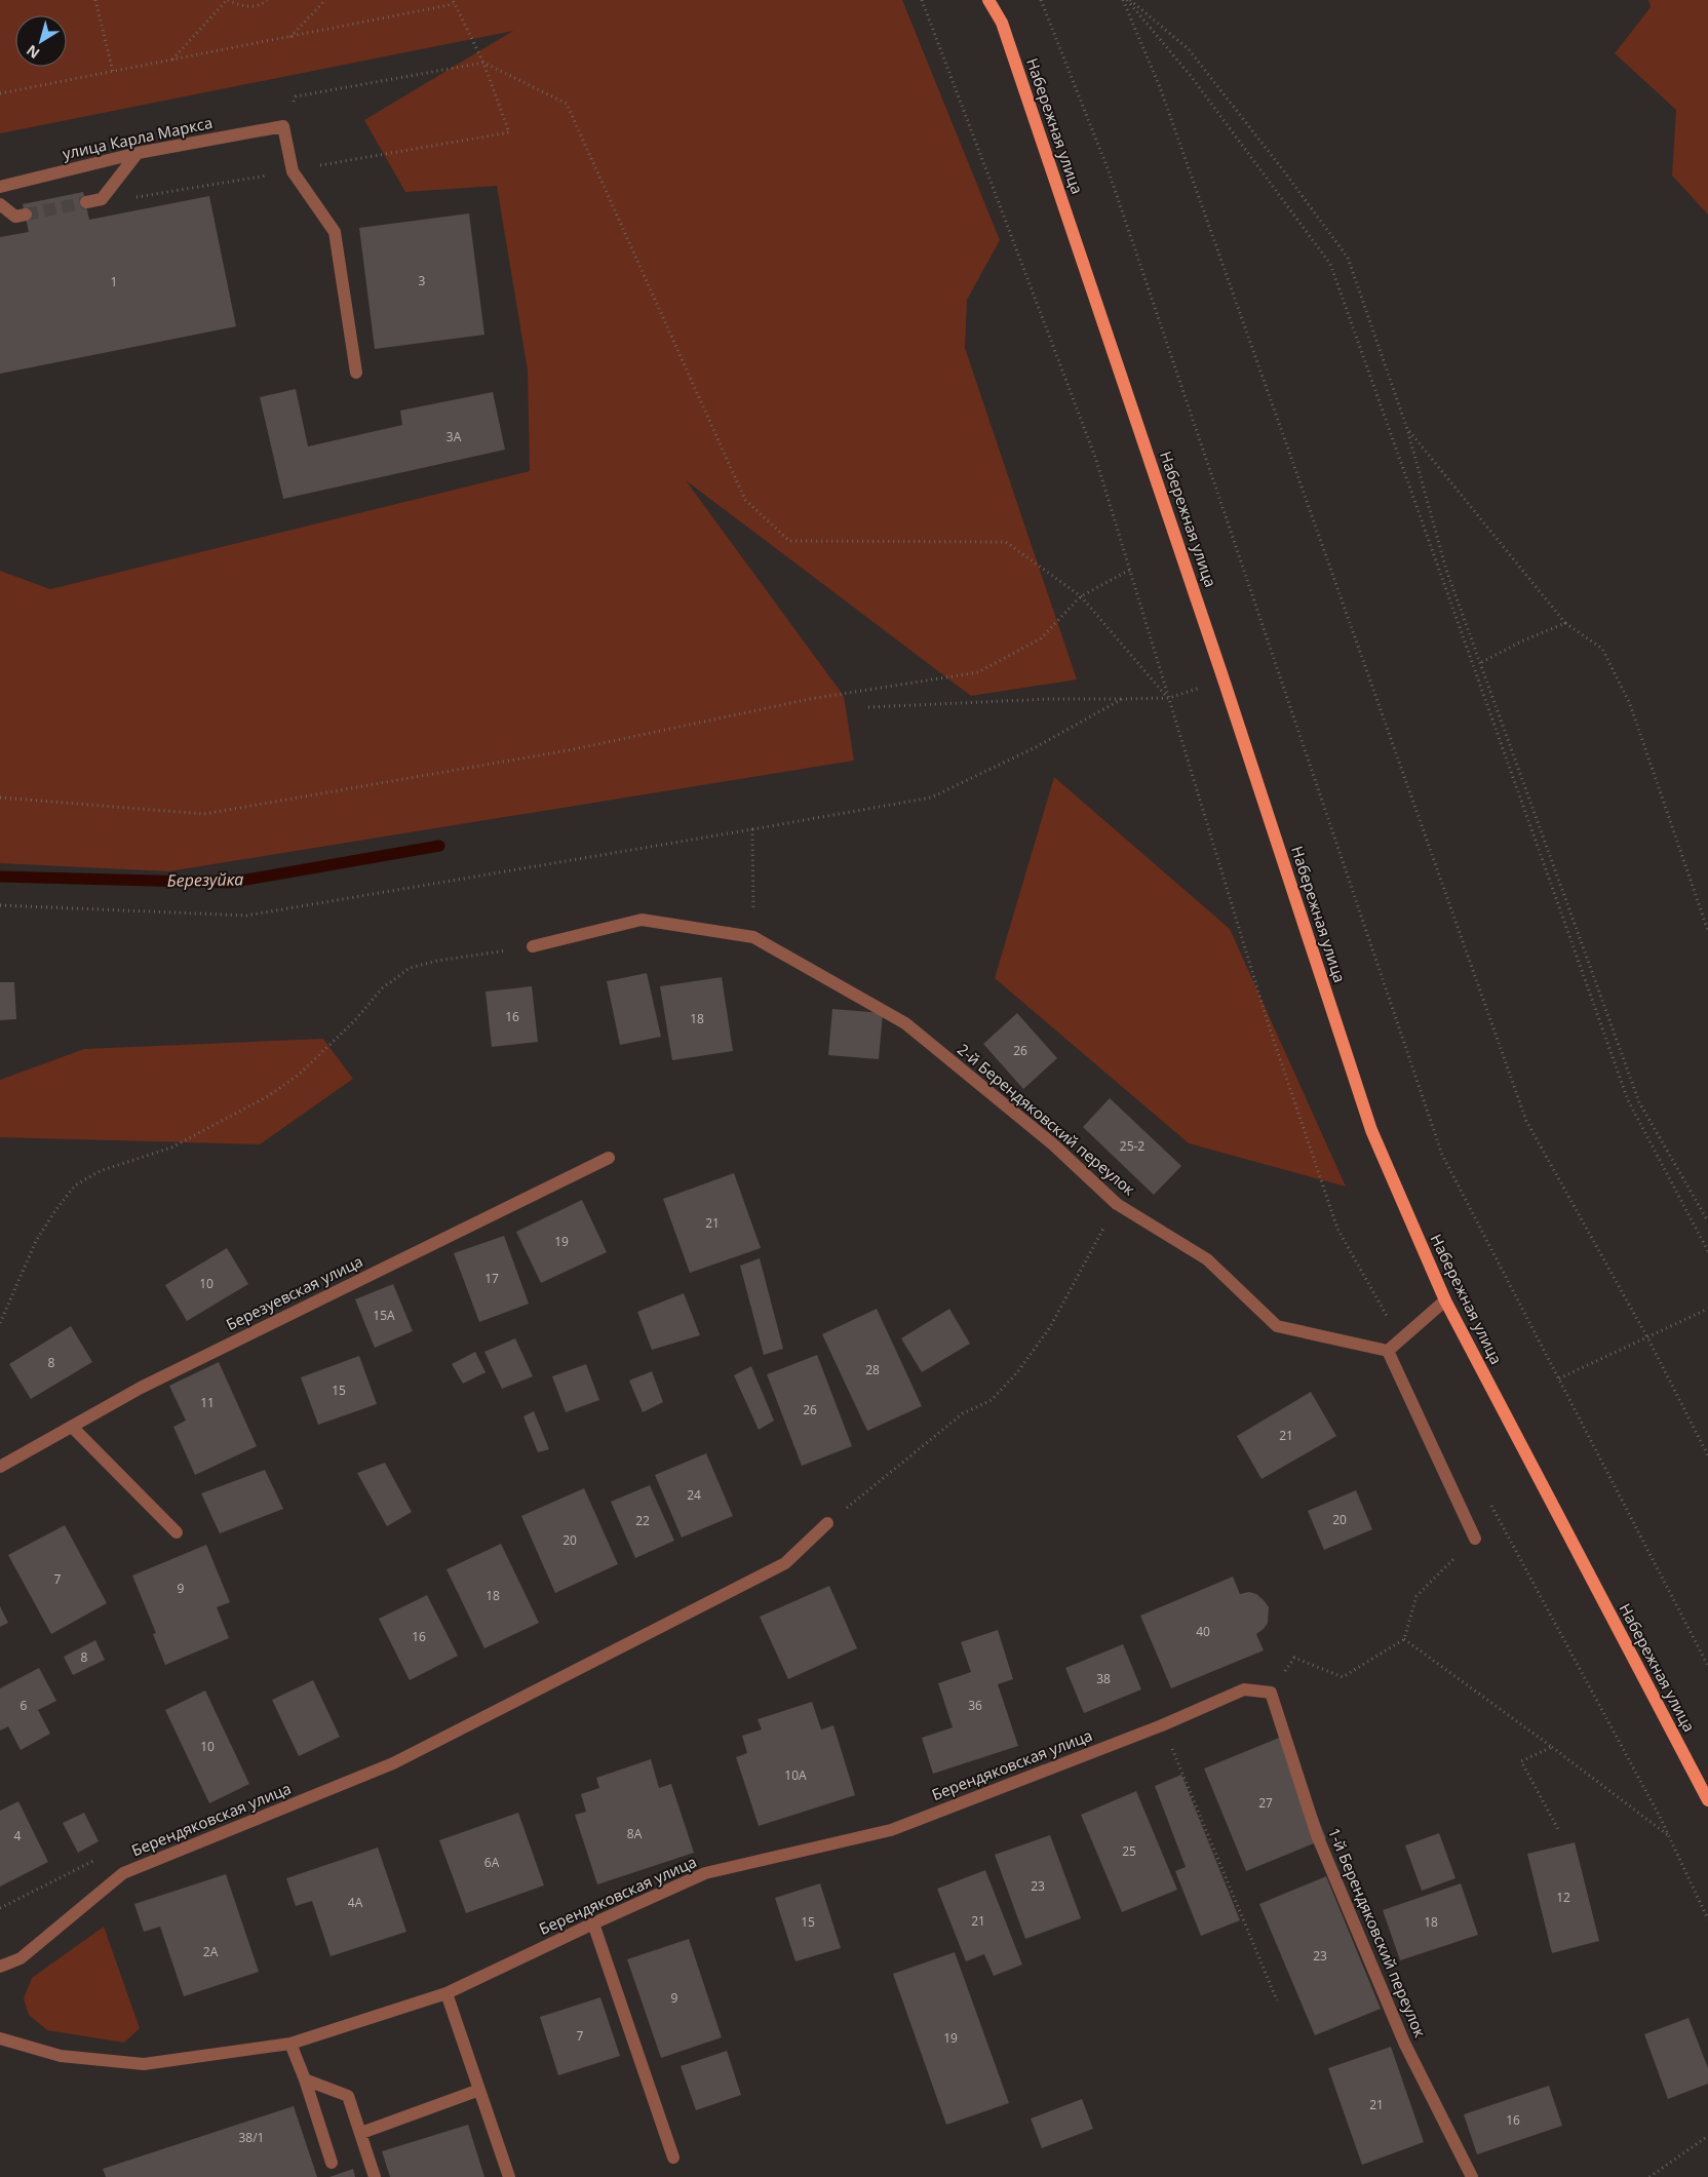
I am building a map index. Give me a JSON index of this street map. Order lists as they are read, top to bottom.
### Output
{
  "streets": {
    "main road": ["Набережная улица"],
    "street": [
      "улица Карла Маркса",
      "2-й Берендяковский переулок",
      "Березуевская улица",
      "Берендяковская улица",
      "1-й Берендяковский переулок"
    ]
  },
  "crossings": [
    ["Берендяковская улица", "1-й Берендяковский переулок"]
  ],
  "water": ["Березуйка"],
  "house_numbers": [
    "3",
    "1",
    "3А",
    "16",
    "18",
    "26",
    "25-2",
    "21",
    "19",
    "17",
    "10",
    "15А",
    "8",
    "28",
    "15",
    "11",
    "26",
    "21",
    "24",
    "20",
    "22",
    "20",
    "7",
    "9",
    "18",
    "40",
    "16",
    "8",
    "38",
    "6",
    "36",
    "10",
    "10А",
    "27",
    "8А",
    "4",
    "25",
    "6А",
    "23",
    "12",
    "4А",
    "21",
    "15",
    "18",
    "2А",
    "23",
    "9",
    "7",
    "19",
    "21",
    "16",
    "38/1"
  ],
  "north": "bottom left"
}
